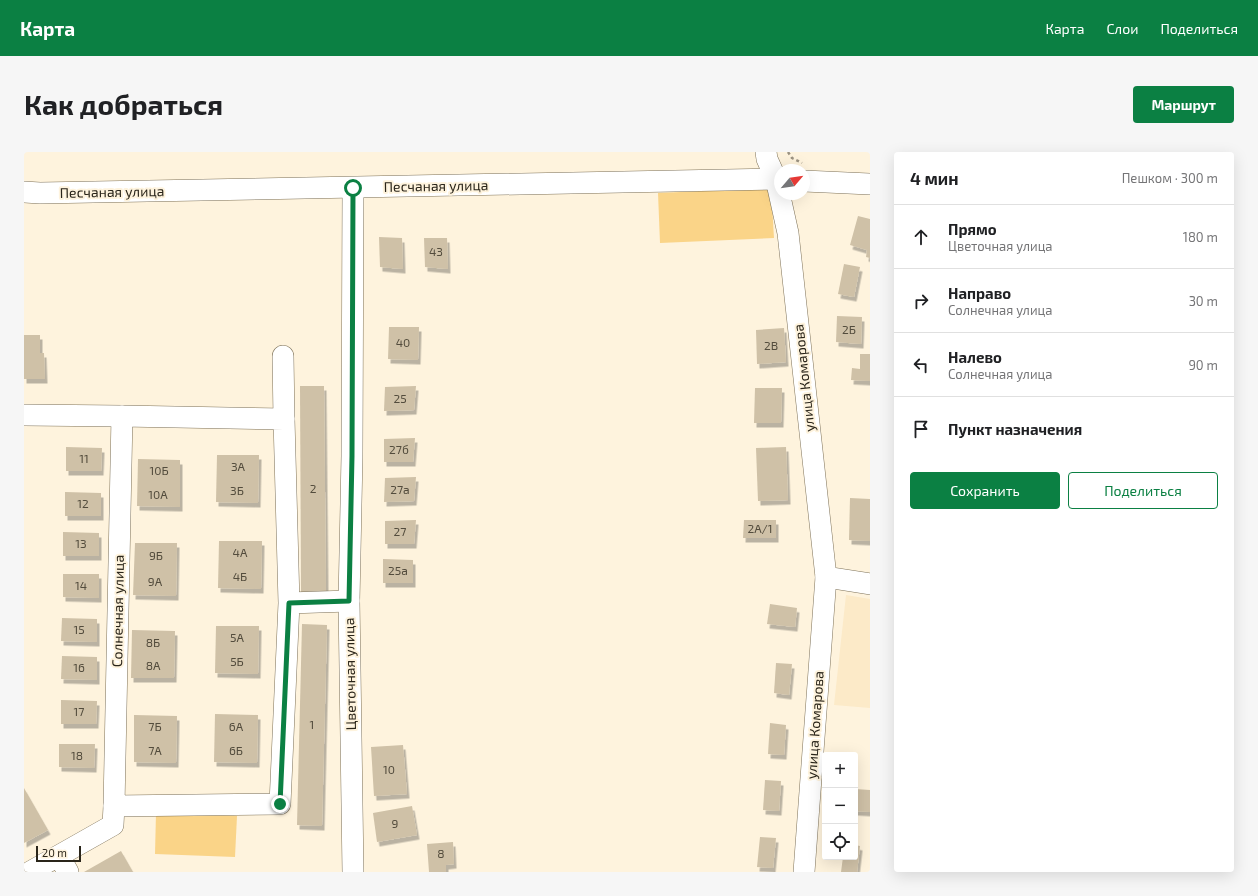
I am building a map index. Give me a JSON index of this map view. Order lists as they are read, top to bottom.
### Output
{
  "streets": {
    "street": [
      "Песчаная улица",
      "улица Комарова",
      "Солнечная улица",
      "Цветочная улица"
    ]
  },
  "crossings": [
    ["Песчаная улица", "Цветочная улица"]
  ],
  "house_numbers": [
    "43",
    "2Б",
    "40",
    "2В",
    "25",
    "27б",
    "11",
    "3А",
    "10Б",
    "2",
    "27а",
    "3Б",
    "10А",
    "12",
    "2А/1",
    "27",
    "13",
    "4А",
    "9Б",
    "25а",
    "4Б",
    "9А",
    "14",
    "15",
    "5А",
    "8Б",
    "5Б",
    "8А",
    "16",
    "17",
    "1",
    "7Б",
    "6А",
    "7А",
    "6Б",
    "18",
    "10",
    "9",
    "8"
  ],
  "scale_bar": "20 m",
  "north": "top right",
  "page": {
    "header": "Карта",
    "nav": ["Карта", "Слои", "Поделиться"],
    "buttons": [
      "Маршрут",
      ["Сохранить", "Поделиться"]
    ],
    "title": "Как добраться",
    "heading": ["4 мин", "Пешком · 300 m"],
    "list": [
      ["Прямо", "Цветочная улица", "180 m"],
      ["Направо", "Солнечная улица", "30 m"],
      ["Налево", "Солнечная улица", "90 m"],
      "Пункт назначения"
    ],
    "map_buttons": ["+", "−"],
    "scale": "20 m"
  }
}
